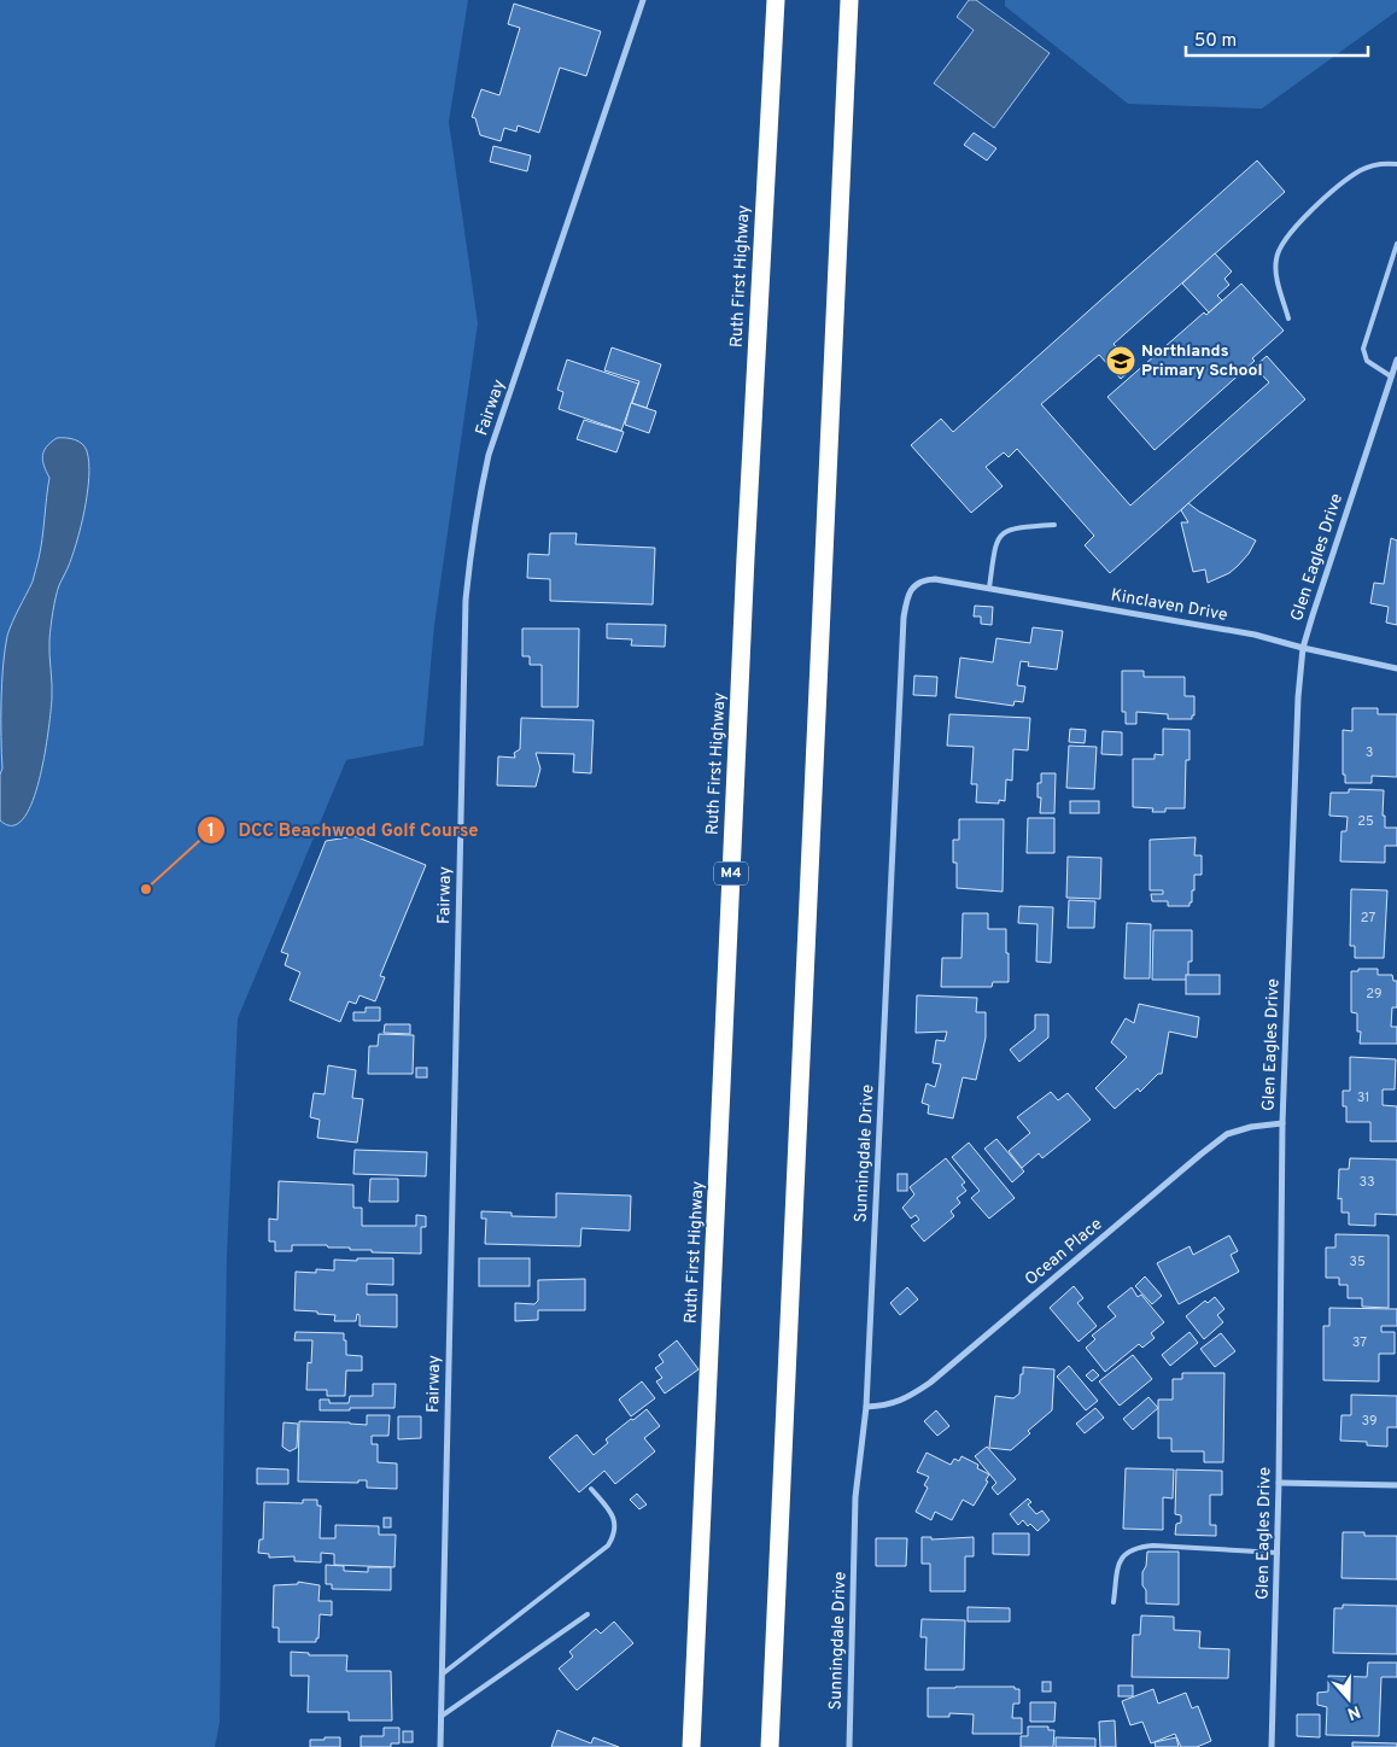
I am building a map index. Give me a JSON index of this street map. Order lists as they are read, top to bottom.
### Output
{
  "streets": {
    "highway": ["Ruth First Highway", "M4"],
    "street": [
      "Fairway",
      "Glen Eagles Drive",
      "Kinclaven Drive",
      "Sunningdale Drive",
      "Ocean Place"
    ]
  },
  "crossings": [
    ["Glen Eagles Drive", "Kinclaven Drive"],
    ["Glen Eagles Drive", "Ocean Place"],
    ["Kinclaven Drive", "Sunningdale Drive"],
    ["Sunningdale Drive", "Ocean Place"]
  ],
  "places": {
    "school or university": ["Northlands Primary School"],
    "other": ["DCC Beachwood Golf Course"]
  },
  "house_numbers": [
    "3",
    "25",
    "27",
    "29",
    "31",
    "33",
    "35",
    "37",
    "39"
  ],
  "scale_bar": "50 m",
  "north": "bottom"
}
